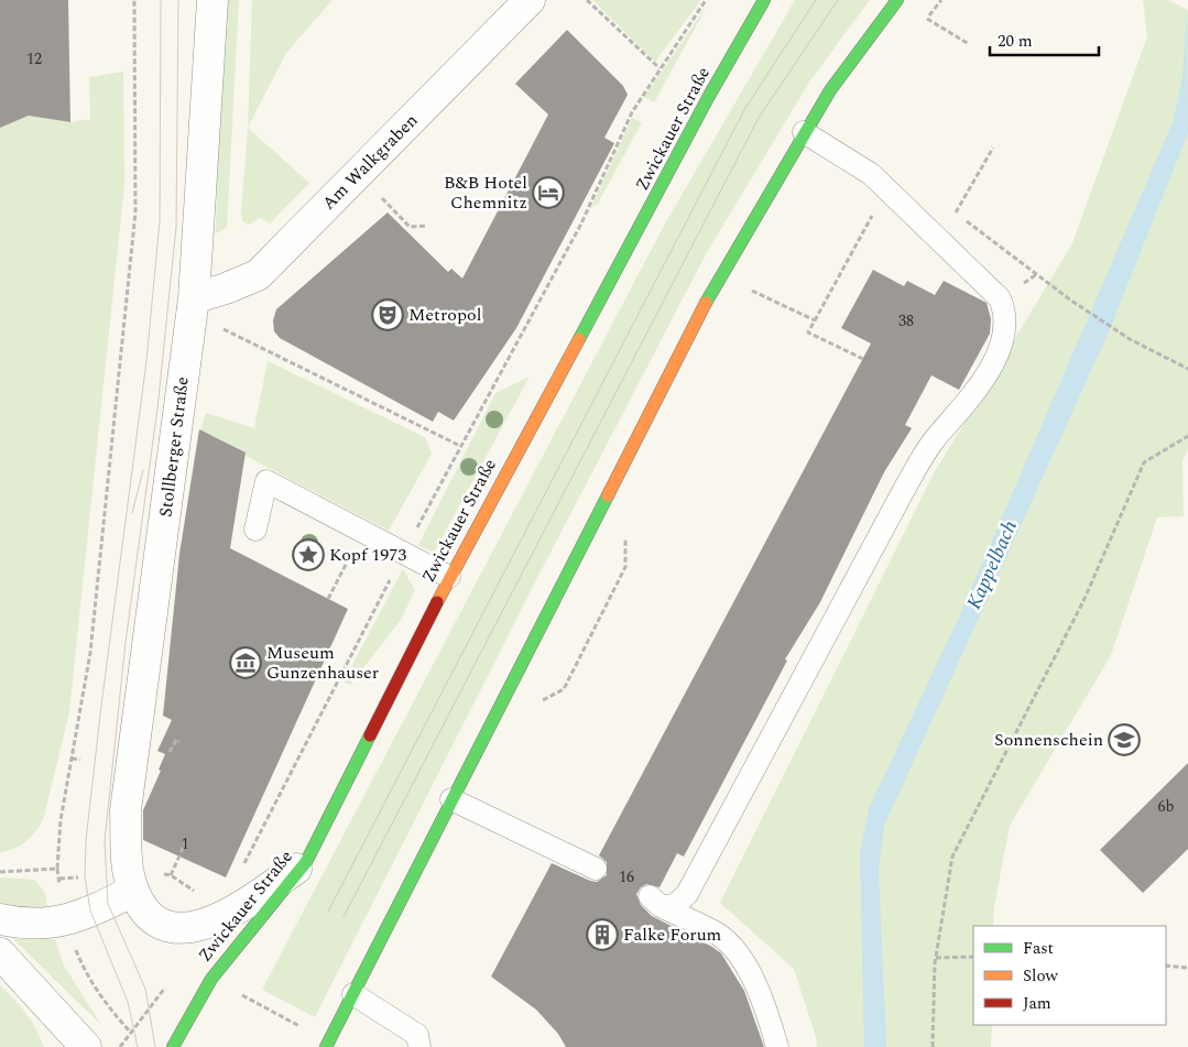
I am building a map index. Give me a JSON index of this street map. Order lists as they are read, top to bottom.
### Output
{
  "streets": {
    "main road": ["Zwickauer Straße"],
    "street": ["Am Walkgraben", "Stollberger Straße"]
  },
  "crossings": [
    ["Am Walkgraben", "Stollberger Straße"]
  ],
  "water": ["Kappelbach"],
  "places": {
    "hotel": ["B&B Hotel Chemnitz"],
    "theatre": ["Metropol"],
    "place": ["Kopf 1973"],
    "museum": ["Museum Gunzenhauser"],
    "school or university": ["Sonnenschein"],
    "building": ["Falke Forum"]
  },
  "house_numbers": [
    "12",
    "38",
    "6b",
    "1",
    "16"
  ],
  "legend": ["Fast", "Slow", "Jam"],
  "scale_bar": "20 m"
}
